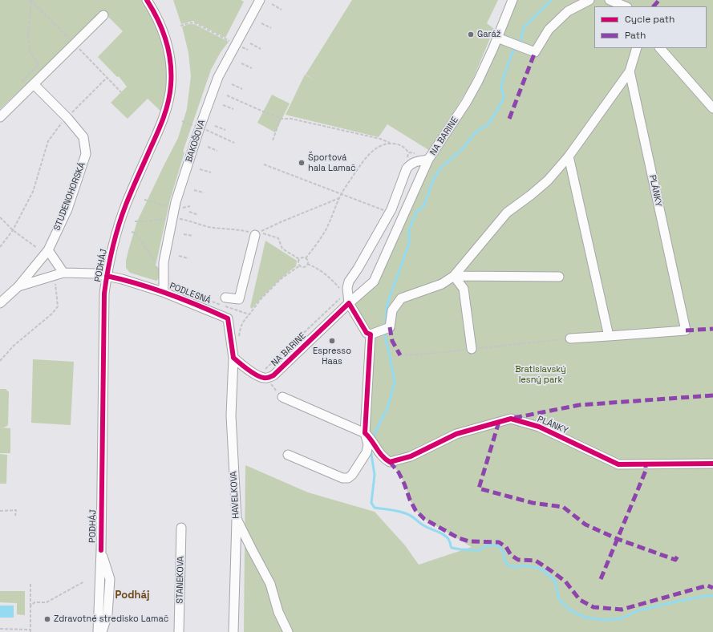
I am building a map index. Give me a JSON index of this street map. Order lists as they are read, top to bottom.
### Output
{
  "streets": {
    "street": [
      "NA BARINE",
      "BAKOŠOVA",
      "PLÁNKY",
      "STUDENOHORSKÁ",
      "PODHÁJ",
      "PODLESNÁ",
      "HAVELKOVA",
      "STANEKOVA"
    ]
  },
  "crossings": [
    ["NA BARINE", "PODLESNÁ"],
    ["NA BARINE", "HAVELKOVA"],
    ["BAKOŠOVA", "PODLESNÁ"],
    ["STUDENOHORSKÁ", "PODHÁJ"],
    ["STUDENOHORSKÁ", "PODLESNÁ"],
    ["PODHÁJ", "PODLESNÁ"],
    ["PODLESNÁ", "HAVELKOVA"]
  ],
  "districts": ["Podháj"],
  "parks": ["Bratislavský lesný park"],
  "places": [
    "Garáž",
    "Športová hala Lamač",
    "Espresso Haas",
    "Zdravotné stredisko Lamač"
  ],
  "legend": ["Cycle path", "Path"]
}
